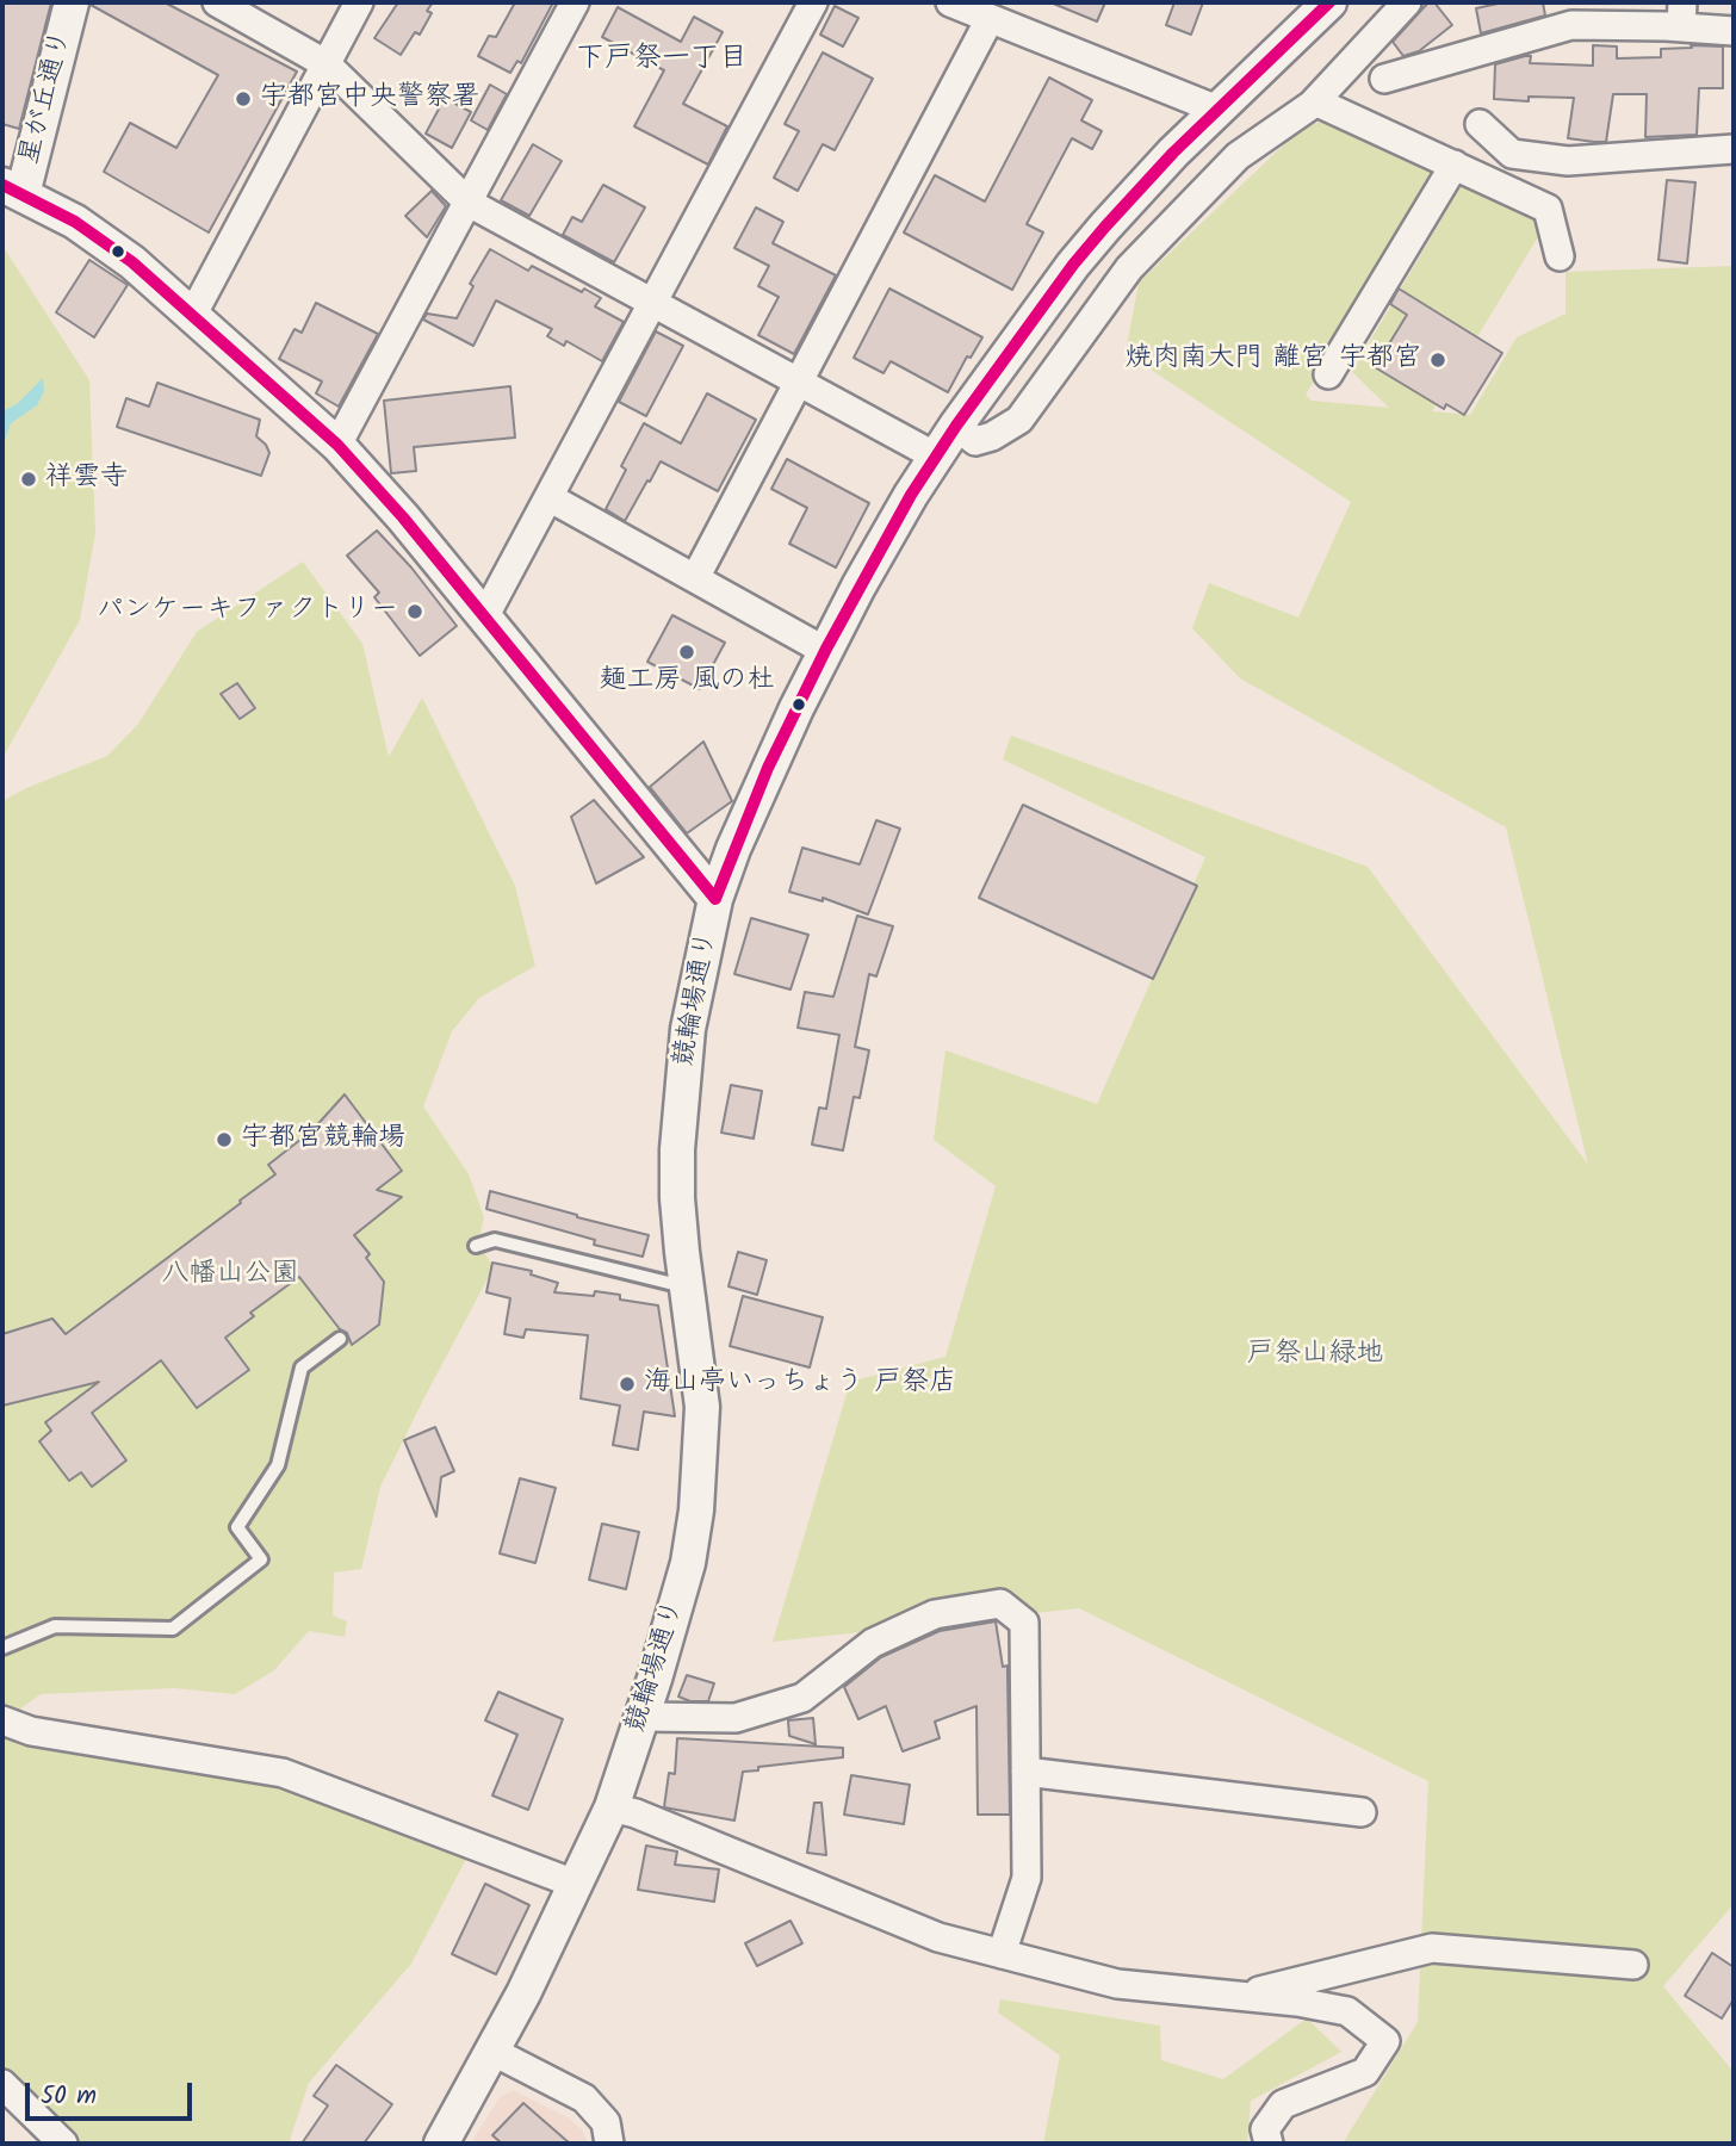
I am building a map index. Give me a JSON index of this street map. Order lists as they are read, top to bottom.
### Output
{
  "streets": {
    "street": ["星が丘通り", "競輪場通り"]
  },
  "districts": ["下戸祭一丁目"],
  "parks": ["八幡山公園", "戸祭山緑地"],
  "places": [
    "宇都宮中央警察署",
    "焼肉南大門 離宮 宇都宮",
    "祥雲寺",
    "パンケーキファクトリー",
    "麺工房 風の杜",
    "宇都宮競輪場",
    "海山亭いっちょう 戸祭店"
  ],
  "scale_bar": "50 m"
}
